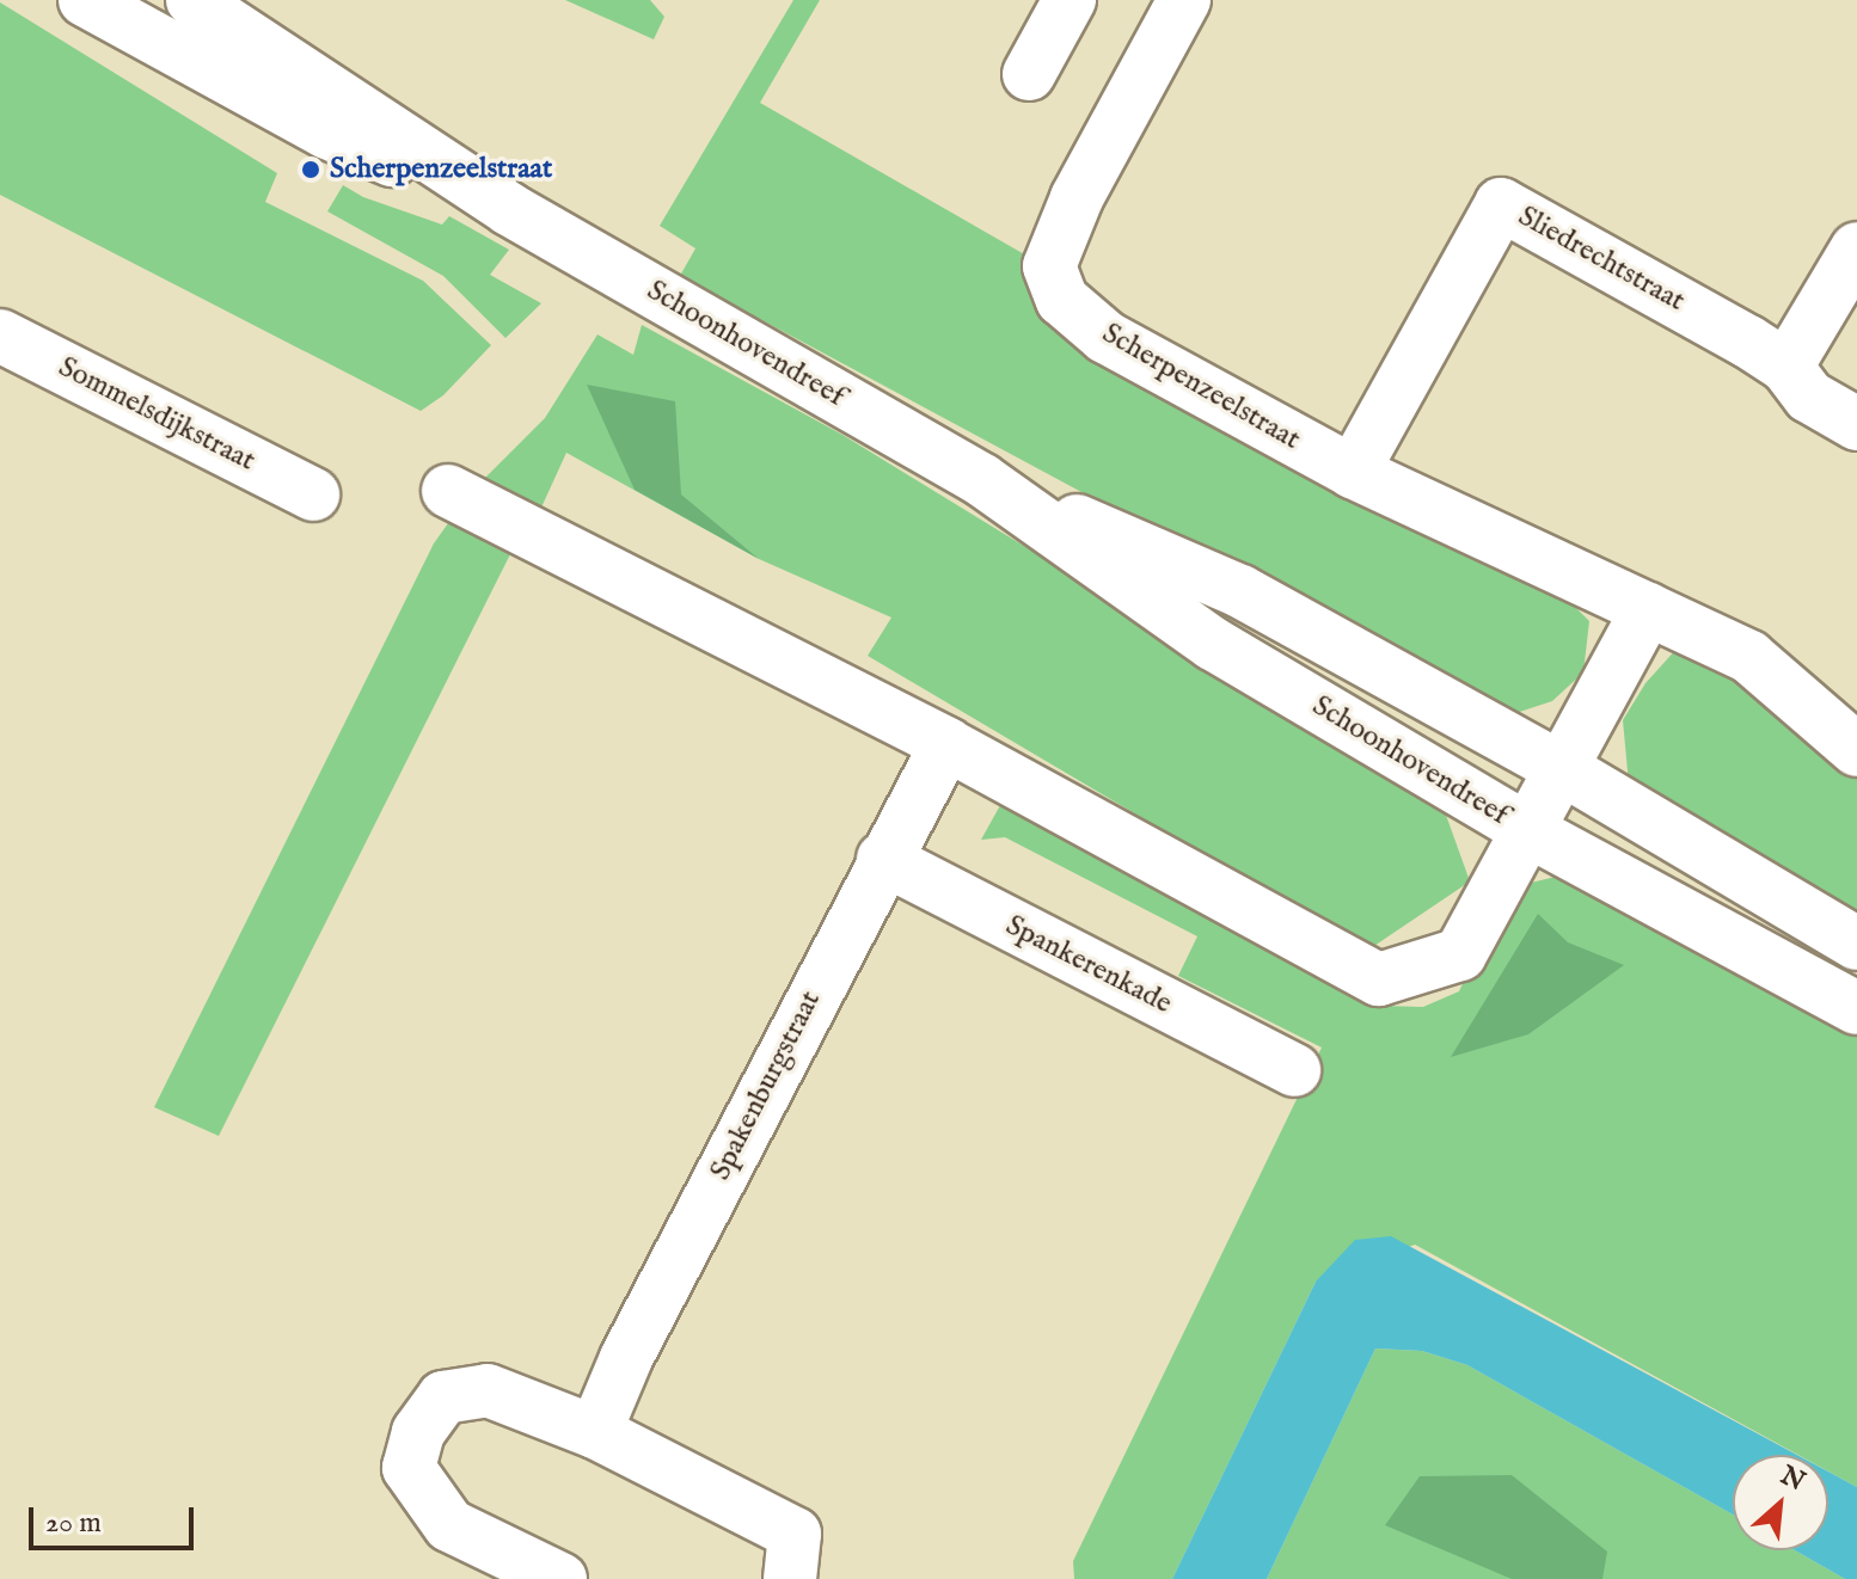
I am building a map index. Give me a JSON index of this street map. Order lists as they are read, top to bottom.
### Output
{
  "streets": {
    "street": [
      "Sliedrechtstraat",
      "Schoonhovendreef",
      "Scherpenzeelstraat",
      "Sommelsdijkstraat",
      "Spankerenkade",
      "Spakenburgstraat"
    ]
  },
  "crossings": [
    ["Sliedrechtstraat", "Scherpenzeelstraat"],
    ["Spankerenkade", "Spakenburgstraat"]
  ],
  "places": ["Scherpenzeelstraat"],
  "scale_bar": "20 m",
  "north": "top right"
}
